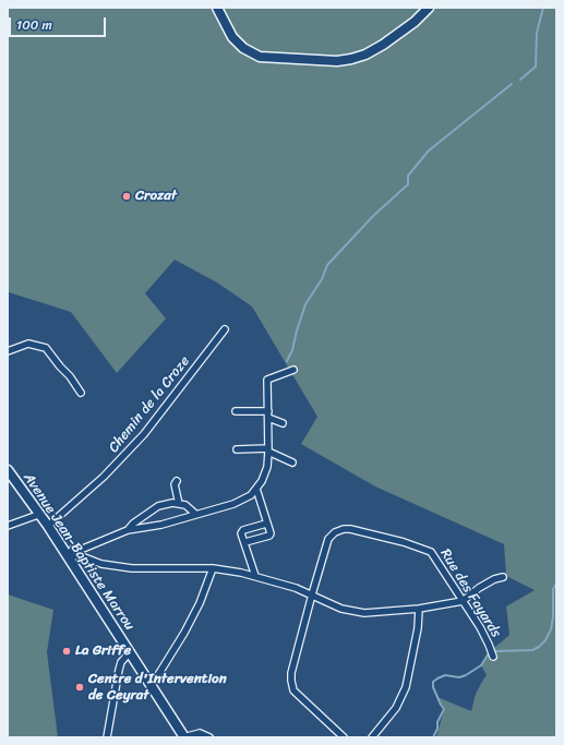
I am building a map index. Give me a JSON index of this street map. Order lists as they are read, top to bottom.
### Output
{
  "streets": {
    "main road": ["Avenue Jean-Baptiste Marrou"],
    "street": ["Chemin de la Croze", "Rue des Fayards"]
  },
  "crossings": [
    ["Chemin de la Croze", "Avenue Jean-Baptiste Marrou"]
  ],
  "places": ["Crozat", "La Griffe", "Centre d'Intervention de Ceyrat"],
  "scale_bar": "100 m"
}
